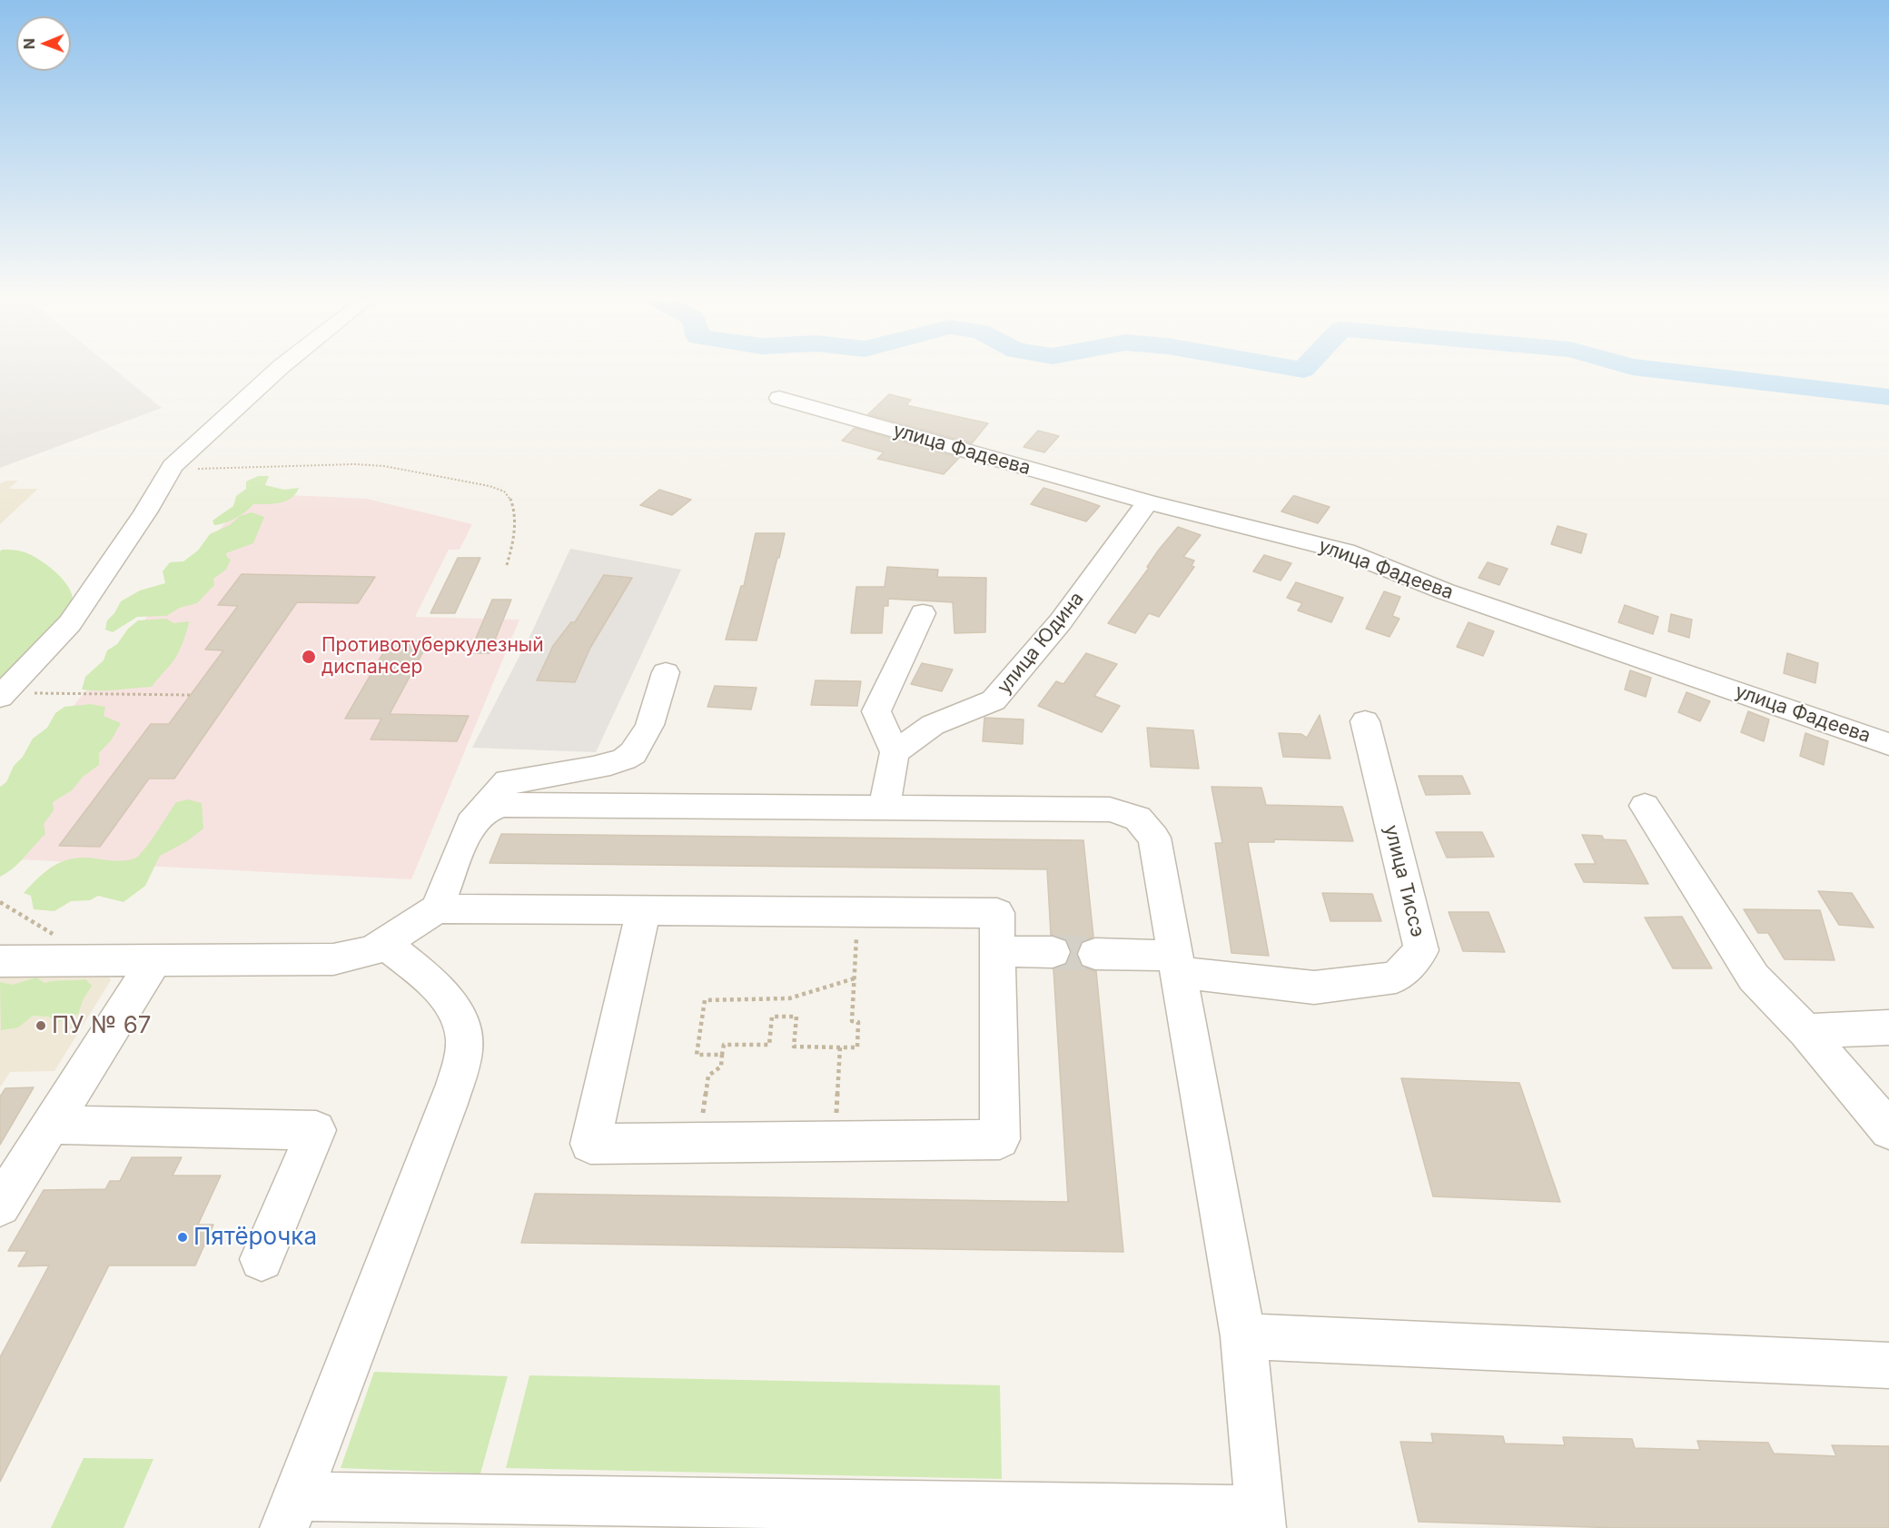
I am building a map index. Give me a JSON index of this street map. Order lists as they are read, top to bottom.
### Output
{
  "streets": {
    "street": ["улица Фадеева", "улица Юдина", "улица Тиссэ"]
  },
  "crossings": [
    ["улица Фадеева", "улица Юдина"]
  ],
  "places": ["Противотуберкулезный диспансер", "ПУ № 67", "Пятёрочка"],
  "north": "left"
}
